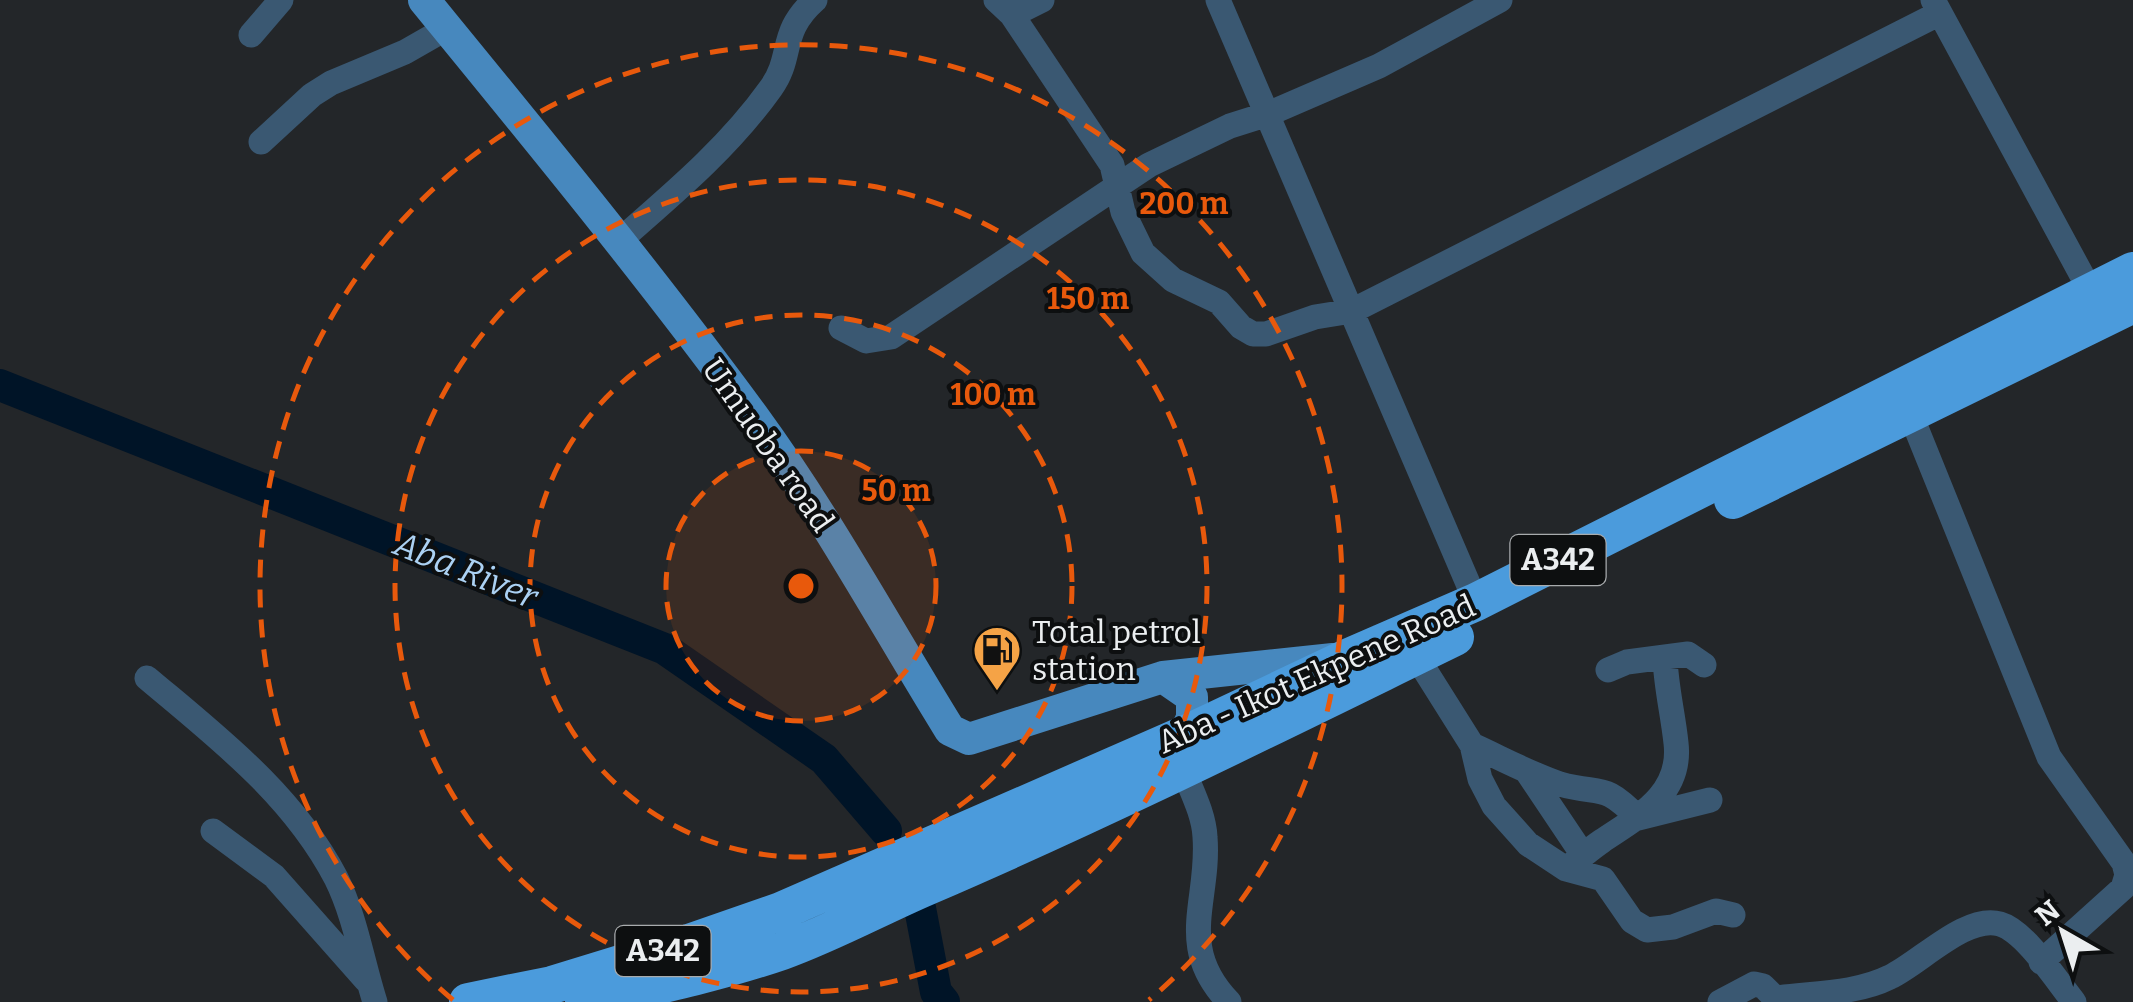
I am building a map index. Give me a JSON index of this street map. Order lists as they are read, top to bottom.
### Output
{
  "streets": {
    "highway": ["A342", "Aba - Ikot Ekpene Road"],
    "main road": ["Umuoba road"]
  },
  "crossings": [
    ["Umuoba road", "Aba - Ikot Ekpene Road"]
  ],
  "water": ["Aba River"],
  "places": {
    "fuel station": ["Total petrol station"]
  },
  "north": "top left",
  "rings": [
    "200 m",
    "150 m",
    "100 m",
    "50 m"
  ]
}
